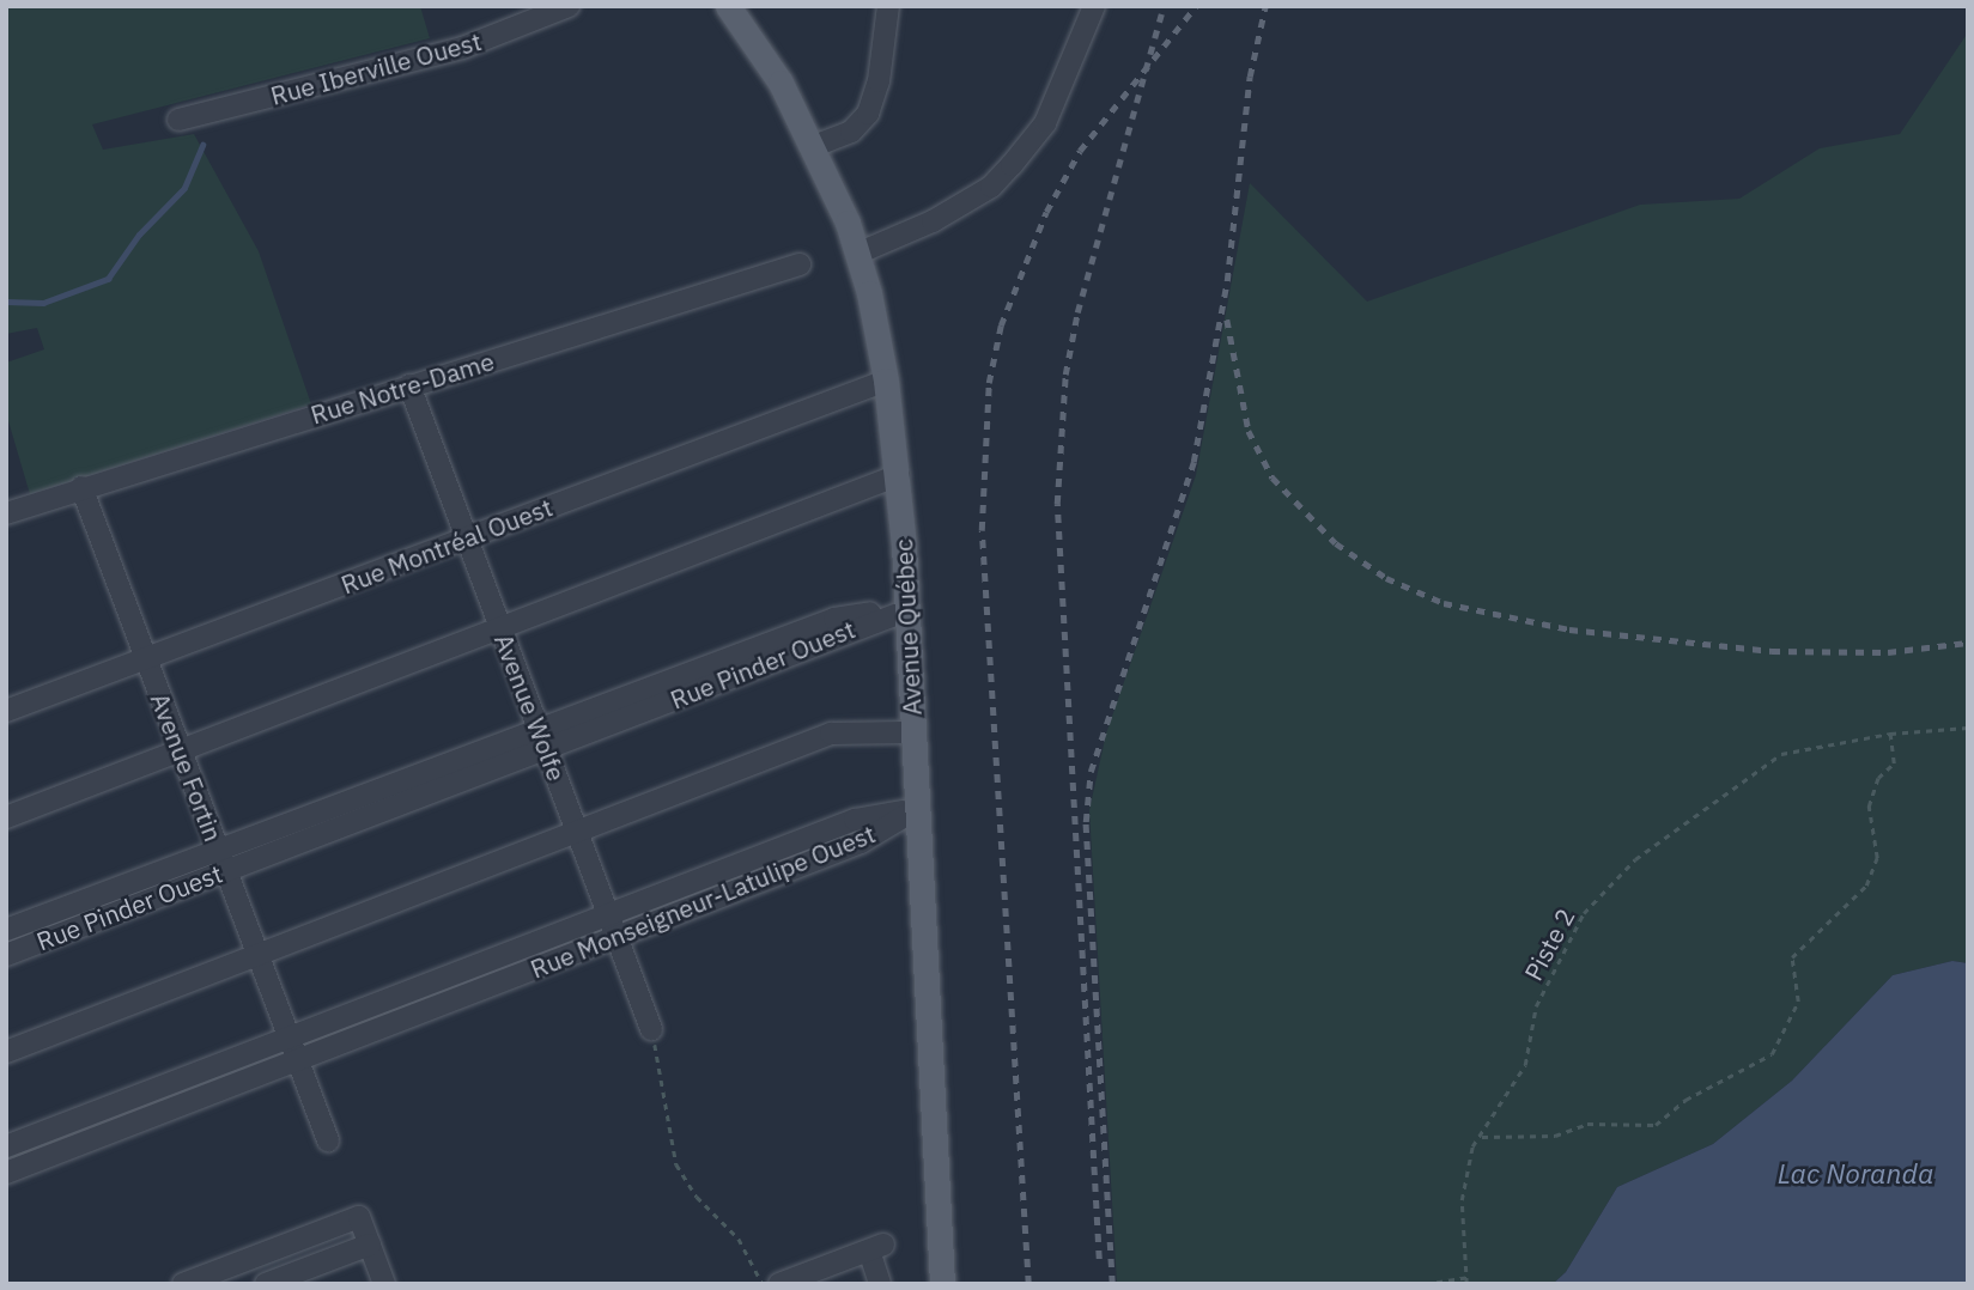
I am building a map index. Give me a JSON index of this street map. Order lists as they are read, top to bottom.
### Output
{
  "streets": {
    "main road": ["Avenue Québec"],
    "street": [
      "Rue Iberville Ouest",
      "Rue Notre-Dame",
      "Rue Montréal Ouest",
      "Rue Pinder Ouest",
      "Avenue Wolfe",
      "Avenue Fortin",
      "Rue Monseigneur-Latulipe Ouest"
    ],
    "path": ["Piste 2"]
  },
  "crossings": [
    ["Rue Notre-Dame", "Avenue Wolfe"],
    ["Rue Notre-Dame", "Avenue Fortin"],
    ["Rue Montréal Ouest", "Avenue Québec"],
    ["Rue Montréal Ouest", "Avenue Wolfe"],
    ["Rue Montréal Ouest", "Avenue Fortin"],
    ["Avenue Québec", "Rue Pinder Ouest"],
    ["Avenue Québec", "Rue Monseigneur-Latulipe Ouest"],
    ["Rue Pinder Ouest", "Avenue Wolfe"],
    ["Rue Pinder Ouest", "Avenue Fortin"],
    ["Avenue Wolfe", "Rue Monseigneur-Latulipe Ouest"],
    ["Avenue Fortin", "Rue Monseigneur-Latulipe Ouest"]
  ],
  "water": ["Lac Noranda"]
}
